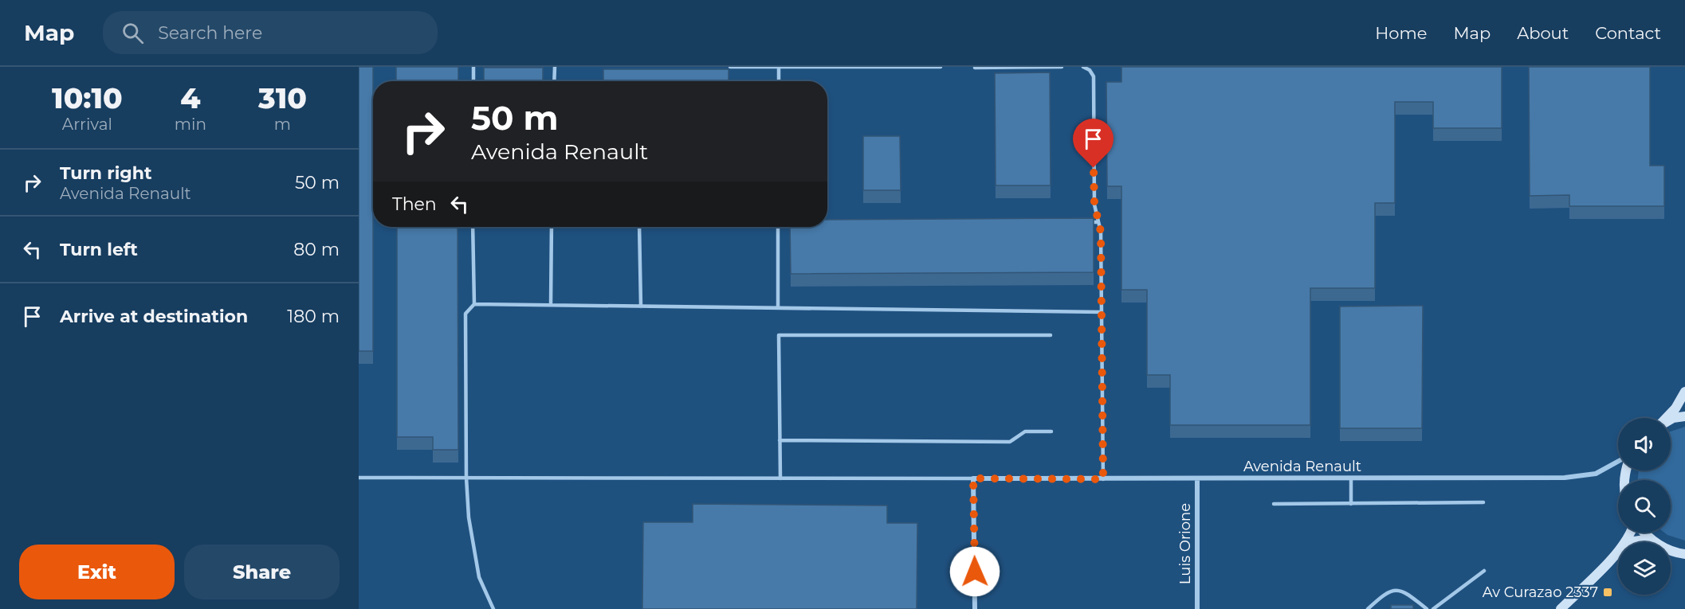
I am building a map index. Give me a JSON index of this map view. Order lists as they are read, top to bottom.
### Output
{
  "streets": {
    "street": ["Avenida Renault", "Luis Orione"]
  },
  "crossings": [
    ["Avenida Renault", "Luis Orione"]
  ],
  "places": {
    "transit": ["Av Curazao 2337"]
  },
  "page": {
    "header": "Map",
    "search": "Search here",
    "nav": [
      "Home",
      "Map",
      "About",
      "Contact"
    ],
    "eta": [
      "10:10",
      "Arrival",
      "4",
      "min",
      "310",
      "m"
    ],
    "turn": ["50 m", "Avenida Renault"],
    "list": [
      {
        "name": "Turn right",
        "note": "Avenida Renault",
        "value": "50 m"
      },
      {
        "name": "Turn left",
        "value": "80 m"
      },
      {
        "name": "Arrive at destination",
        "value": "180 m"
      }
    ],
    "then": "Then",
    "buttons": ["Exit", "Share"]
  }
}
